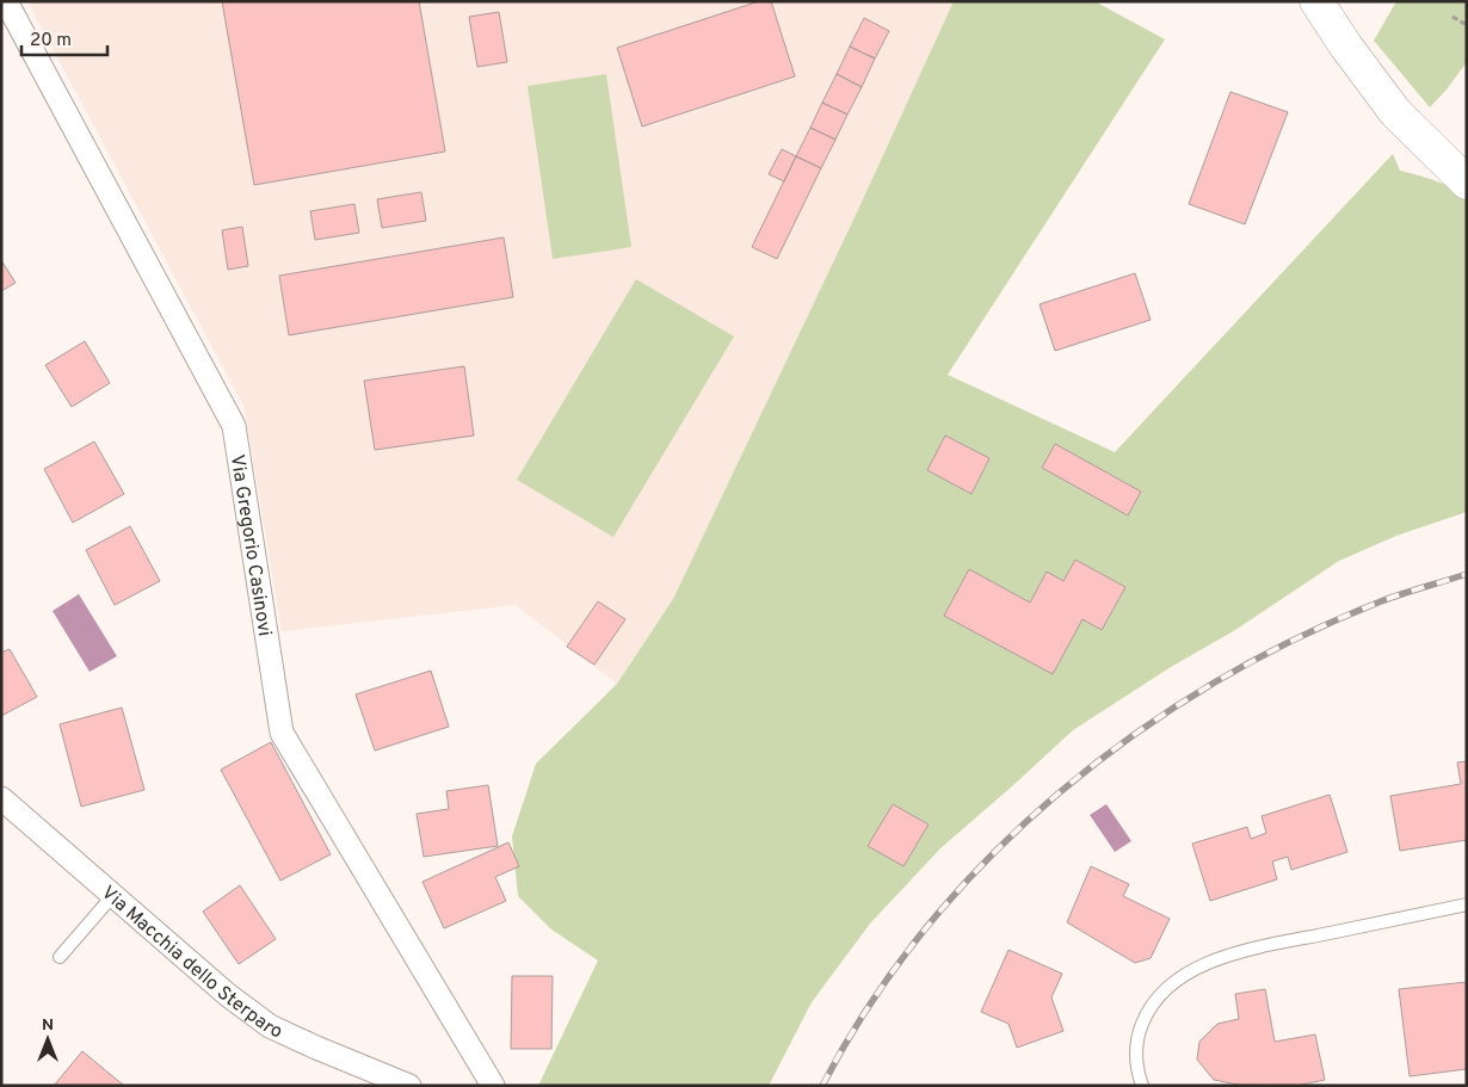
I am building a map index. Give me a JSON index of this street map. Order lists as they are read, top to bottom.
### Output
{
  "streets": {
    "street": ["Via Gregorio Casinovi", "Via Macchia dello Sterparo"]
  },
  "scale_bar": "20 m",
  "north": "top"
}
